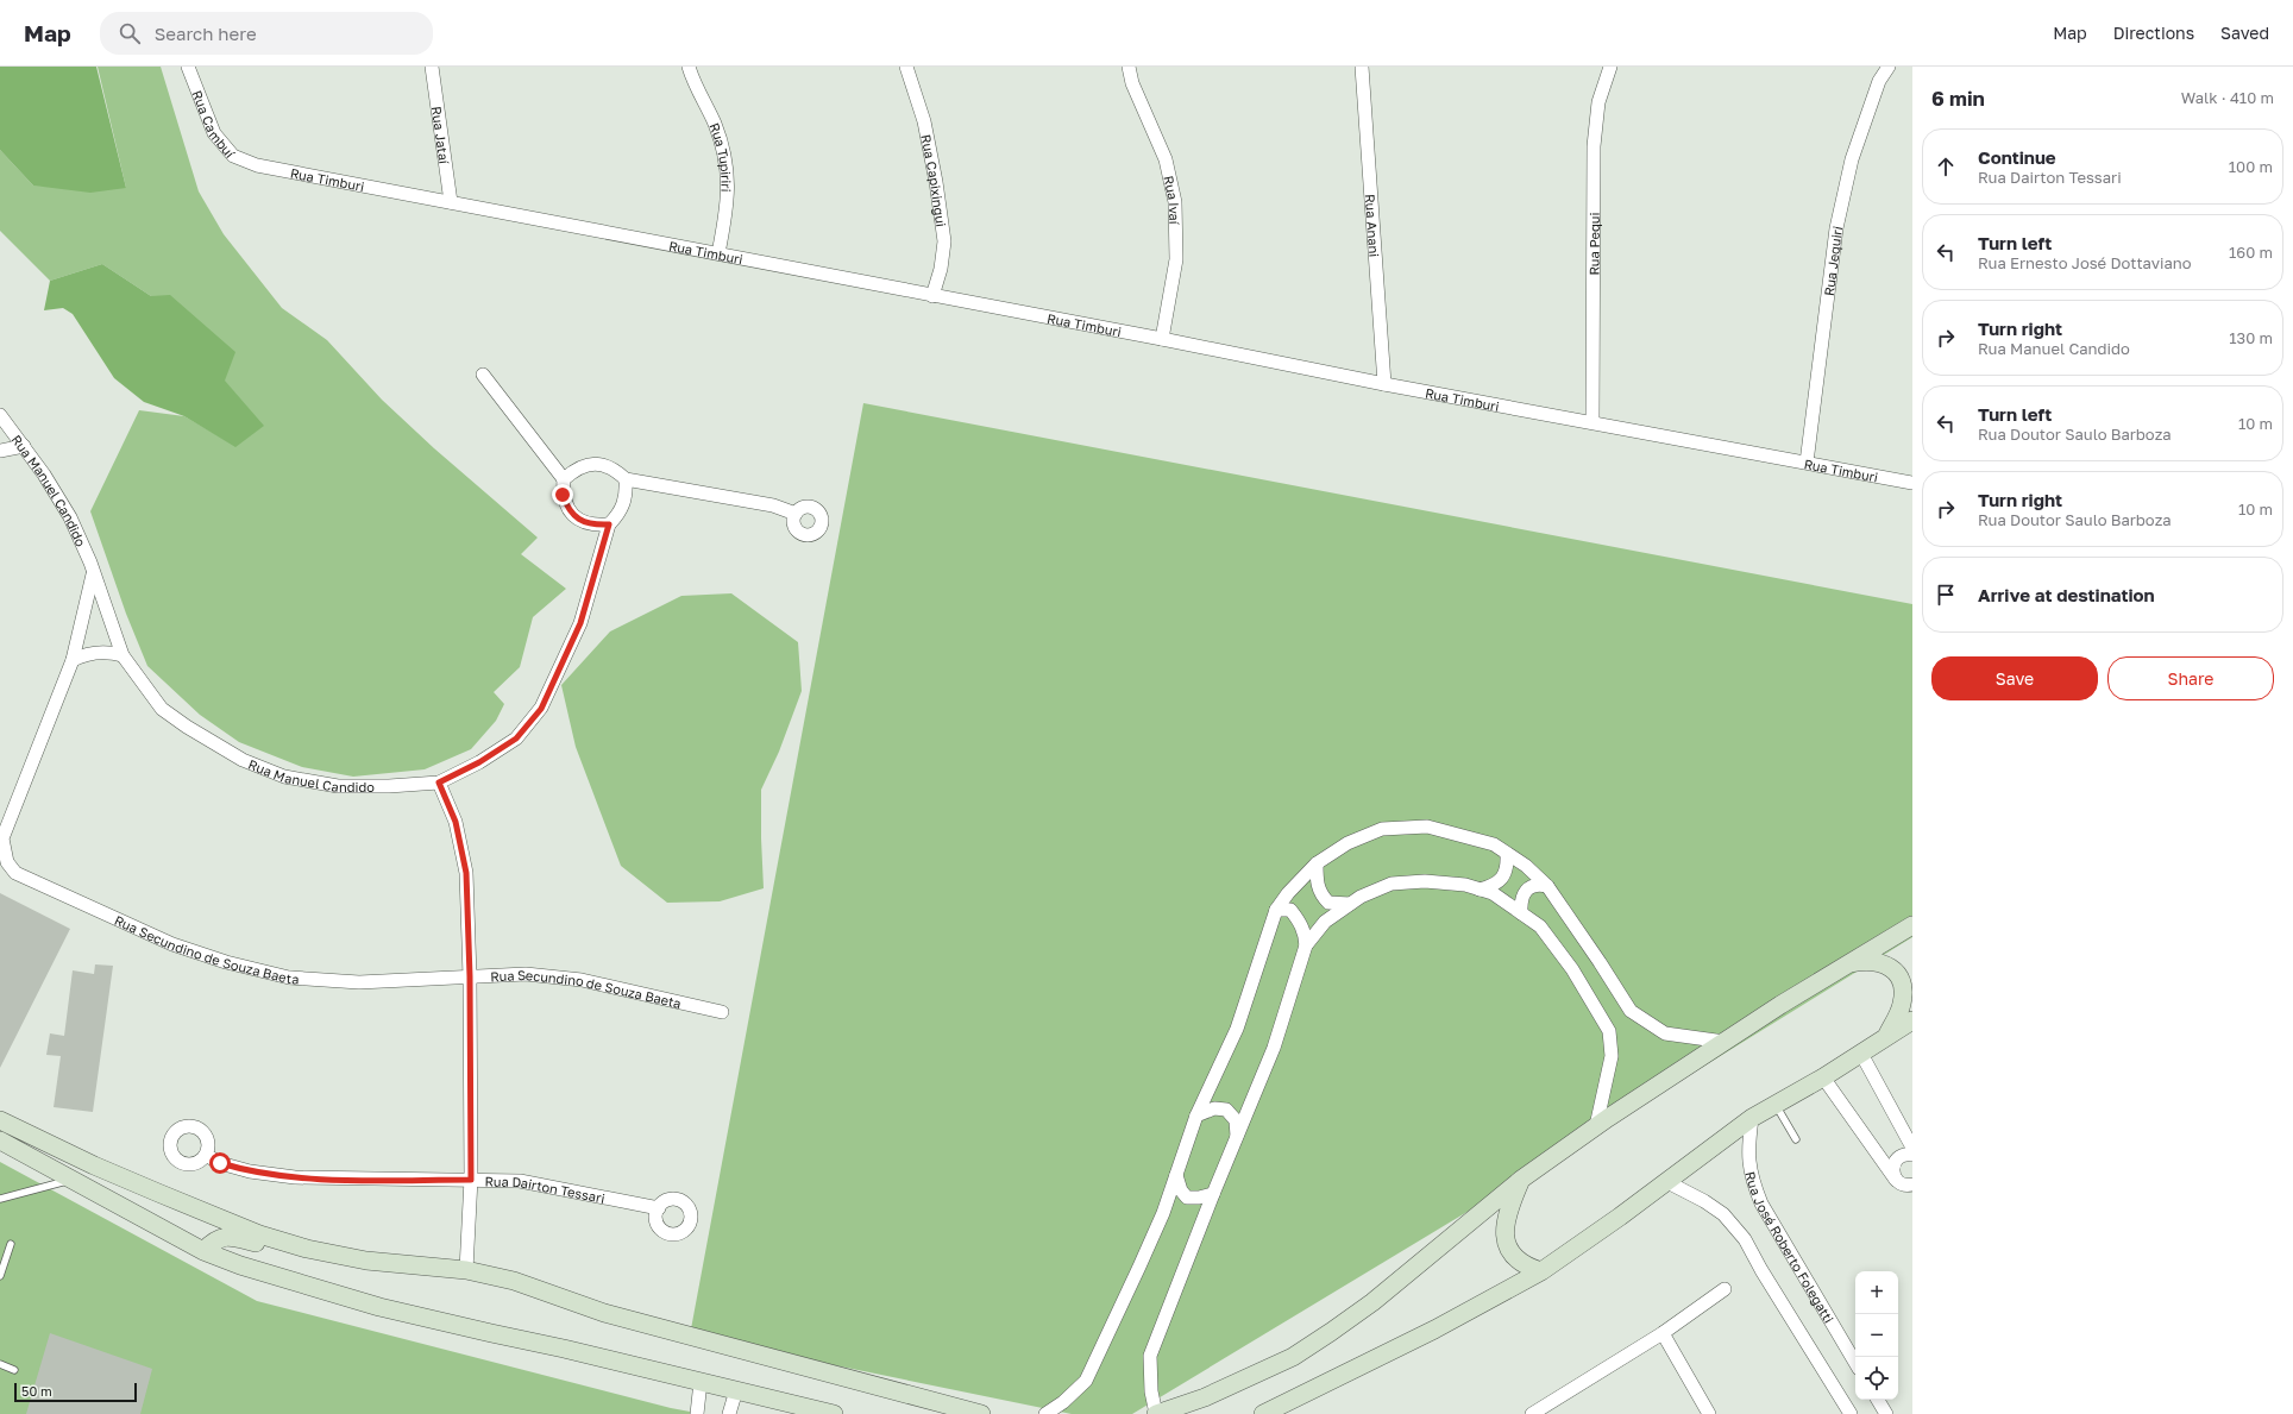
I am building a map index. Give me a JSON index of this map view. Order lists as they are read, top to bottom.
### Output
{
  "streets": {
    "street": [
      "Rua Cambuí",
      "Rua Jataí",
      "Rua Tupiriri",
      "Rua Timburi",
      "Rua Capixingui",
      "Rua Ivaí",
      "Rua Anani",
      "Rua Pequi",
      "Rua Jequiri",
      "Rua Manuel Candido",
      "Rua Secundino de Souza Baeta",
      "Rua Dairton Tessari",
      "Rua José Roberto Folegatti"
    ]
  },
  "crossings": [
    ["Rua Cambuí", "Rua Timburi"],
    ["Rua Jataí", "Rua Timburi"],
    ["Rua Tupiriri", "Rua Timburi"],
    ["Rua Timburi", "Rua Capixingui"],
    ["Rua Timburi", "Rua Ivaí"],
    ["Rua Timburi", "Rua Anani"],
    ["Rua Timburi", "Rua Pequi"],
    ["Rua Timburi", "Rua Jequiri"],
    ["Rua Manuel Candido", "Rua Secundino de Souza Baeta"]
  ],
  "scale_bar": "50 m",
  "page": {
    "header": "Map",
    "search": "Search here",
    "nav": ["Map", "Directions", "Saved"],
    "heading": ["6 min", "Walk · 410 m"],
    "list": [
      ["Continue", "Rua Dairton Tessari", "100 m"],
      ["Turn left", "Rua Ernesto José Dottaviano", "160 m"],
      ["Turn right", "Rua Manuel Candido", "130 m"],
      ["Turn left", "Rua Doutor Saulo Barboza", "10 m"],
      ["Turn right", "Rua Doutor Saulo Barboza", "10 m"],
      "Arrive at destination"
    ],
    "buttons": ["Save", "Share"],
    "map_buttons": ["+", "−"],
    "scale": "50 m"
  }
}
